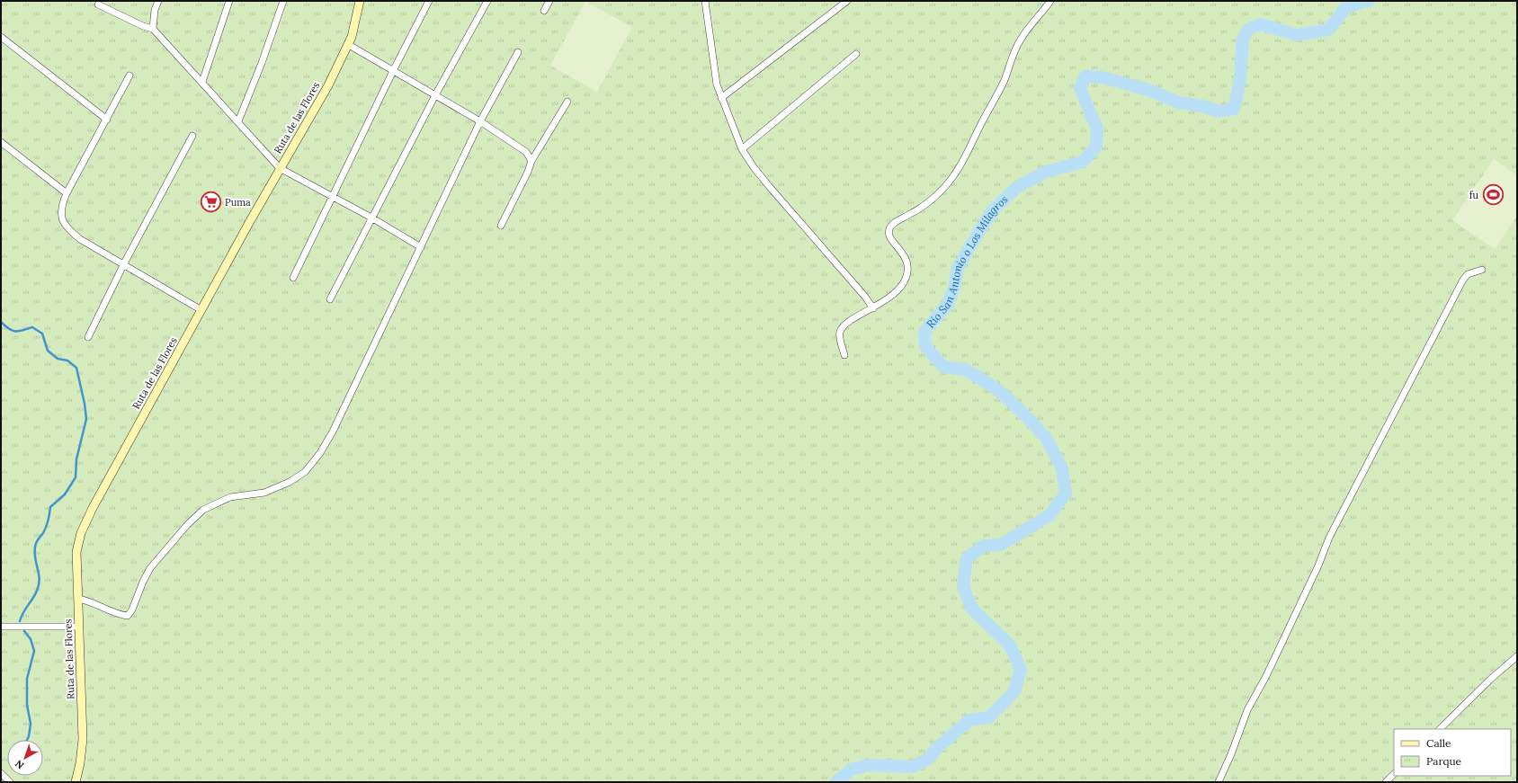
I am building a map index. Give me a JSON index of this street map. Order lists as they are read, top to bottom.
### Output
{
  "streets": {
    "main road": ["Ruta de las Flores"]
  },
  "water": ["Río San Antonio o Los Milagros"],
  "places": {
    "sports": ["fu"],
    "supermarket": ["Puma"]
  },
  "legend": ["Calle", "Parque"],
  "north": "bottom left"
}
